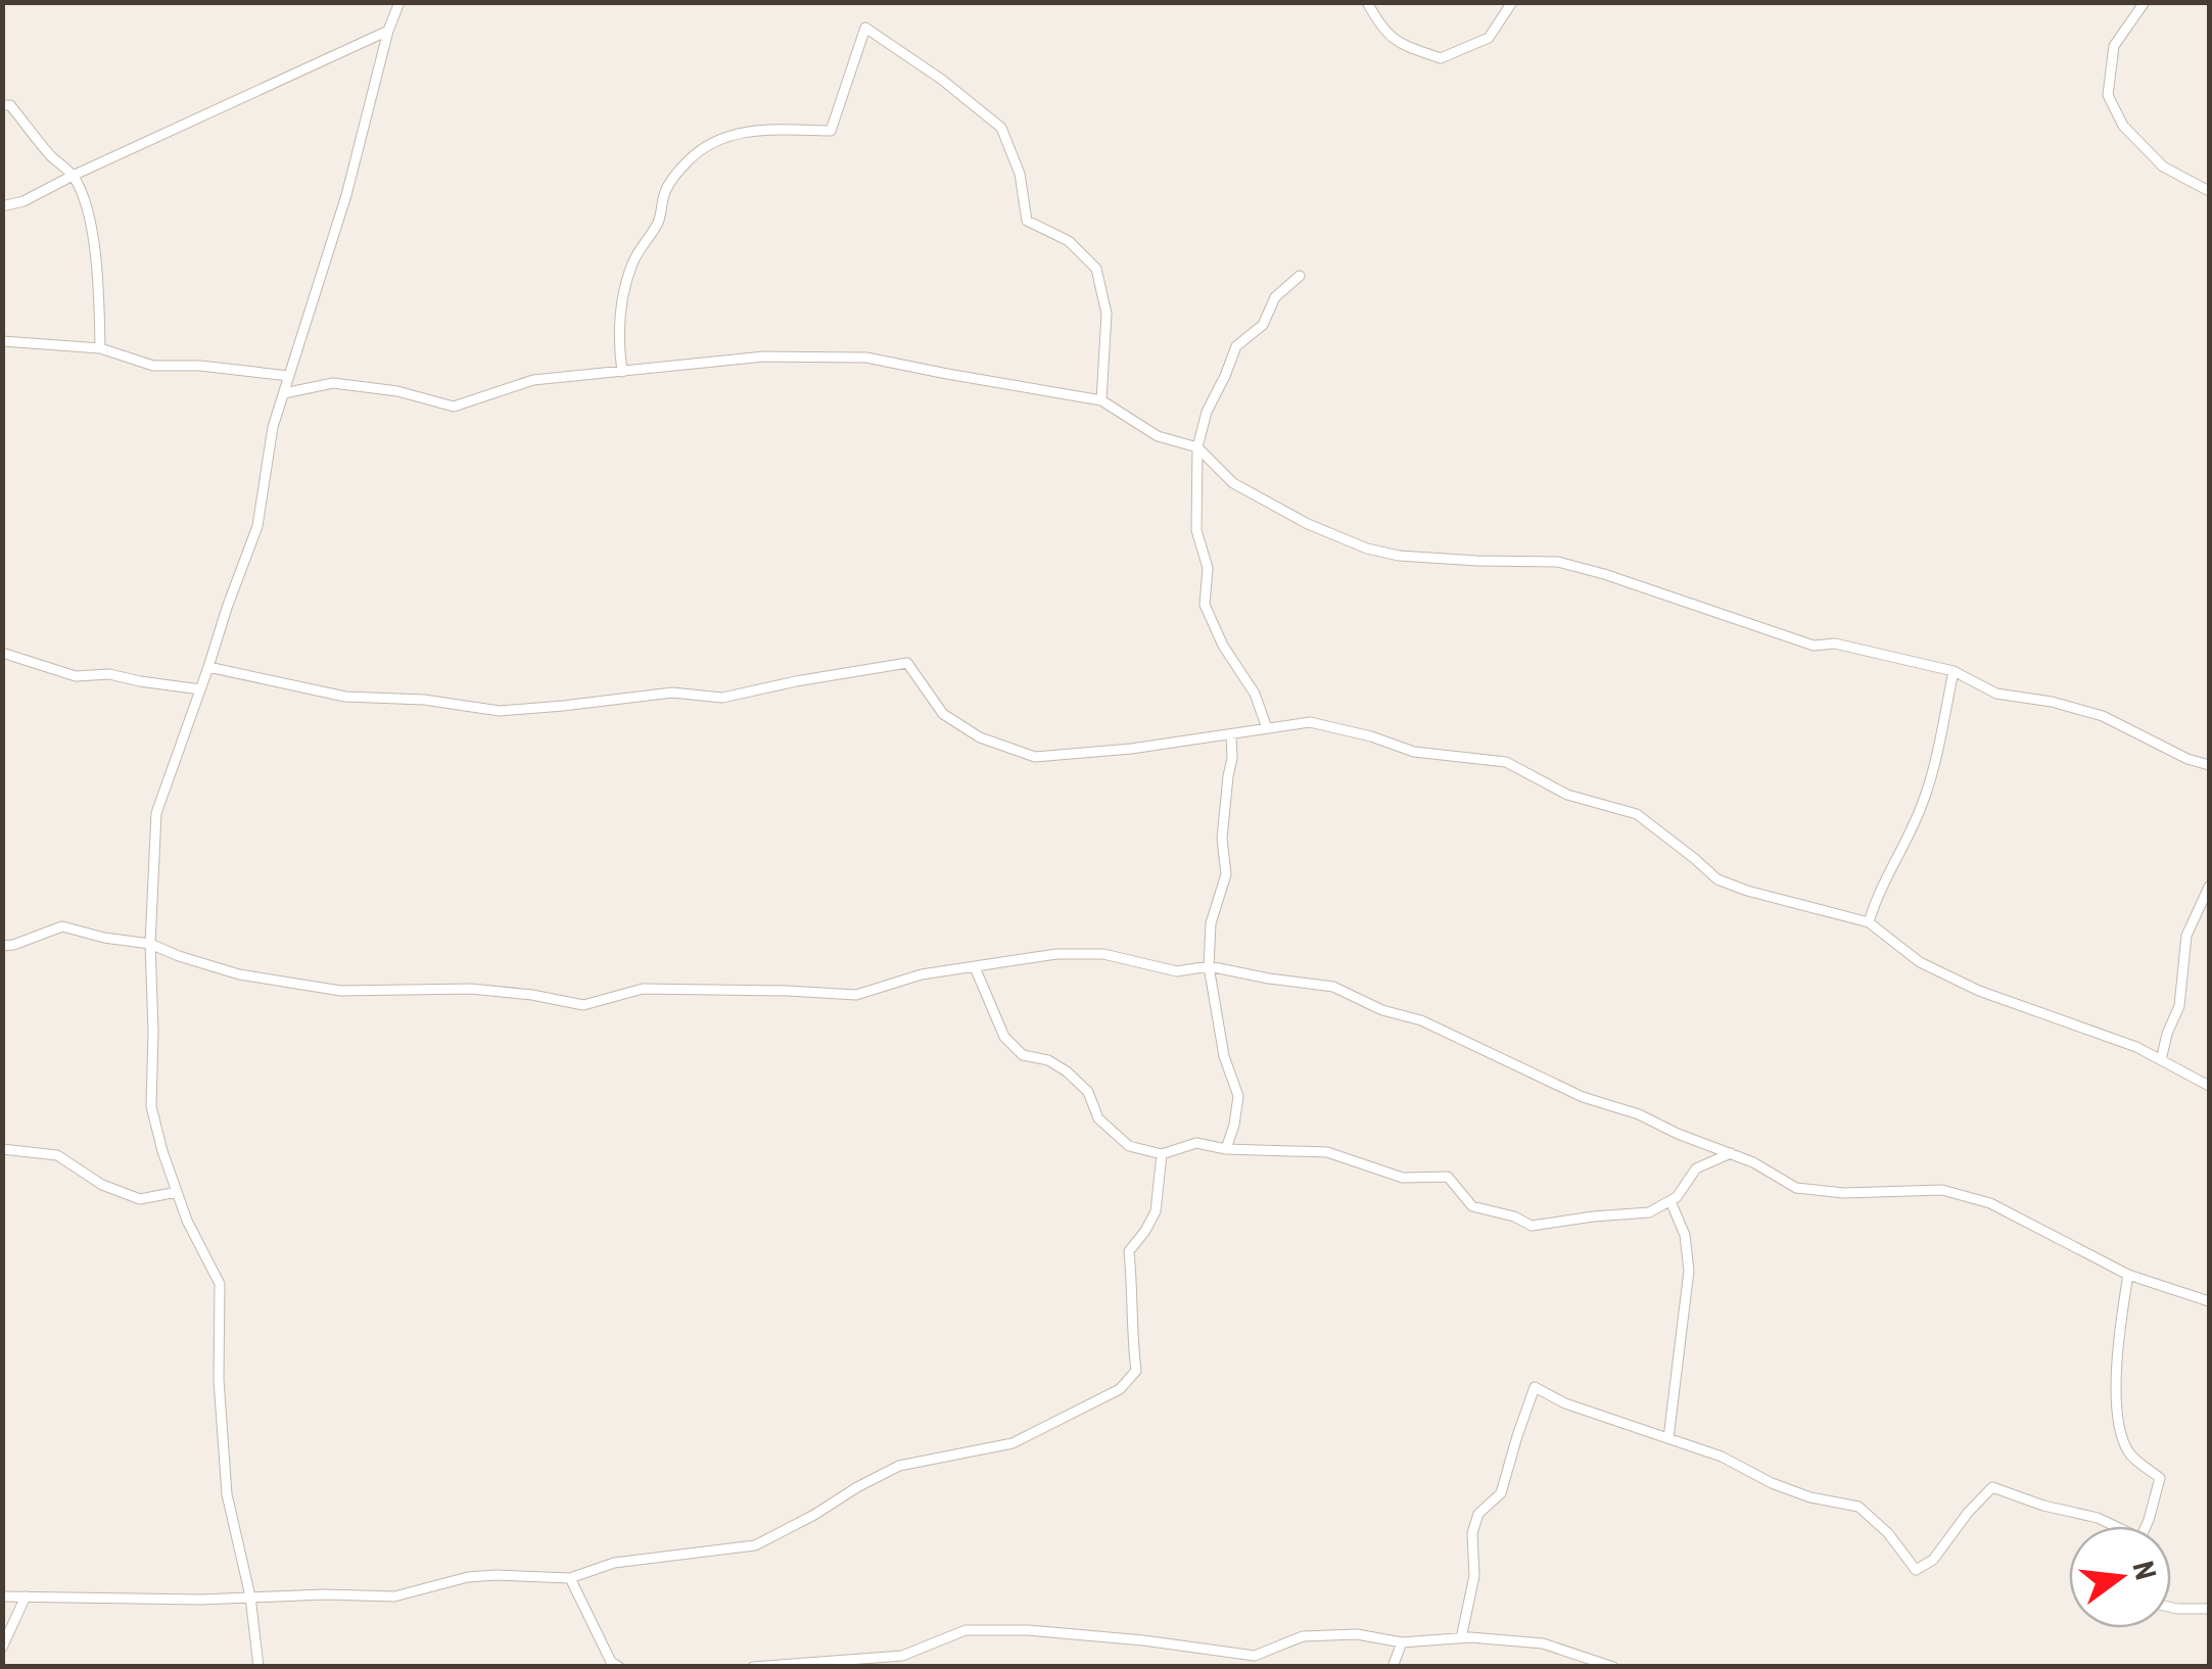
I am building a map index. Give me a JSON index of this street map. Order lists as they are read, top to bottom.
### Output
{
  "north": "right"
}
